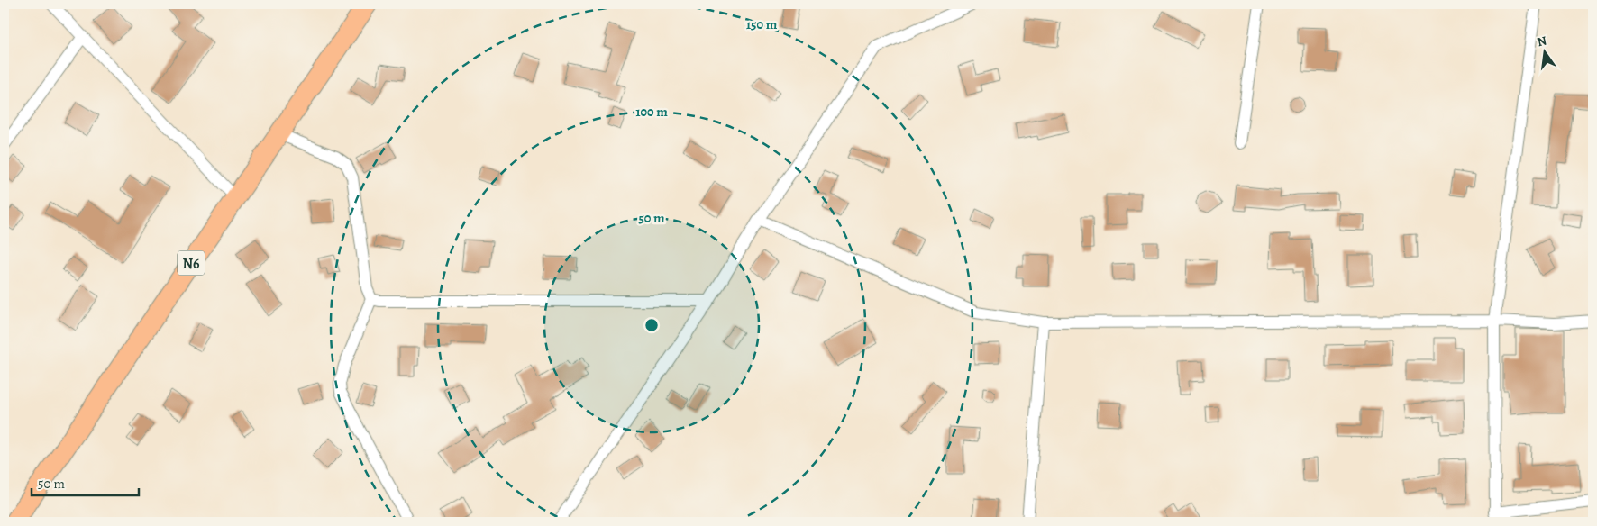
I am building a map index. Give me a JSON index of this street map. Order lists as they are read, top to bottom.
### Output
{
  "streets": {
    "highway": ["N6"]
  },
  "scale_bar": "50 m",
  "north": "top",
  "rings": ["150 m", "100 m", "50 m"]
}
